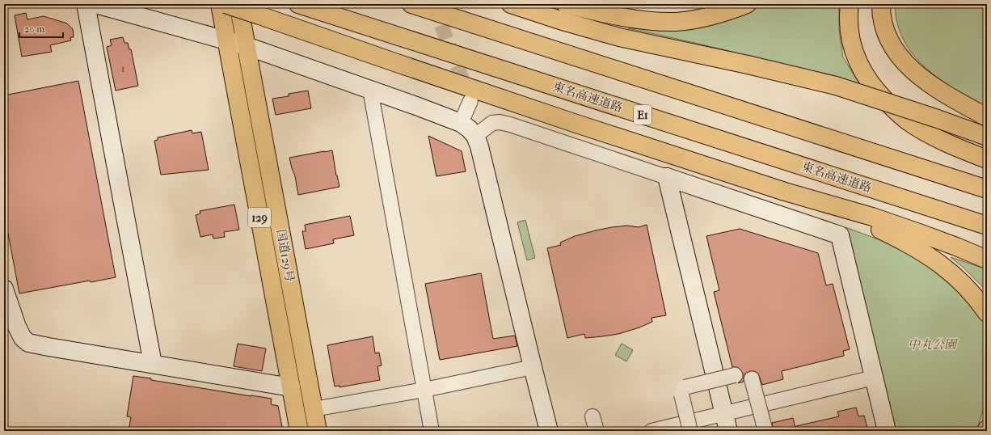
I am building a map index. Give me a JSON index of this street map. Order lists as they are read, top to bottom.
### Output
{
  "streets": {
    "highway": [
      "東名高速道路",
      "E1",
      "129",
      "国道129号"
    ]
  },
  "parks": ["中丸公園"],
  "house_numbers": ["1"],
  "scale_bar": "20 m"
}
